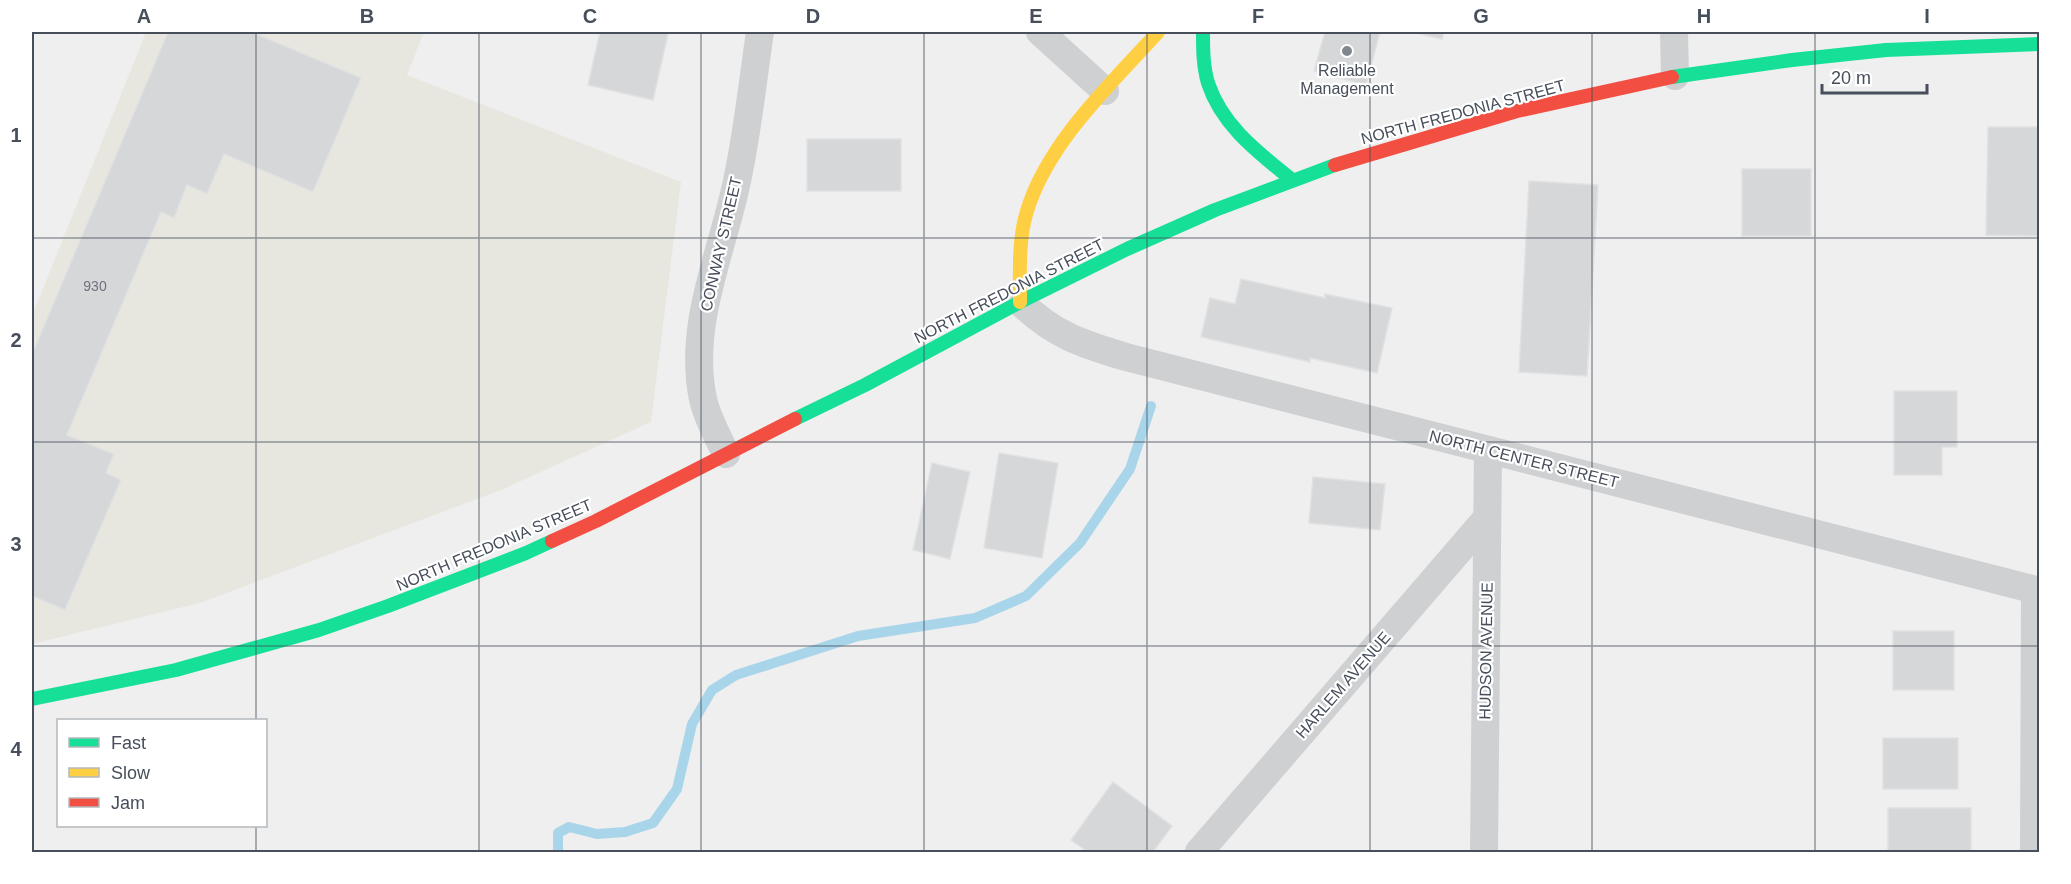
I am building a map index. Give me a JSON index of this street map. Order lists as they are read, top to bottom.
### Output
{
  "streets": {
    "street": [
      "NORTH FREDONIA STREET",
      "CONWAY STREET",
      "NORTH CENTER STREET",
      "HUDSON AVENUE",
      "HARLEM AVENUE"
    ]
  },
  "crossings": [
    ["NORTH FREDONIA STREET", "CONWAY STREET"],
    ["NORTH FREDONIA STREET", "NORTH CENTER STREET"],
    ["NORTH CENTER STREET", "HUDSON AVENUE"],
    ["HUDSON AVENUE", "HARLEM AVENUE"]
  ],
  "places": ["Reliable Management"],
  "house_numbers": ["930"],
  "legend": ["Fast", "Slow", "Jam"],
  "scale_bar": "20 m",
  "grid": {
    "columns": [
      "A",
      "B",
      "C",
      "D",
      "E",
      "F",
      "G",
      "H",
      "I"
    ],
    "rows": [
      "1",
      "2",
      "3",
      "4"
    ]
  }
}
